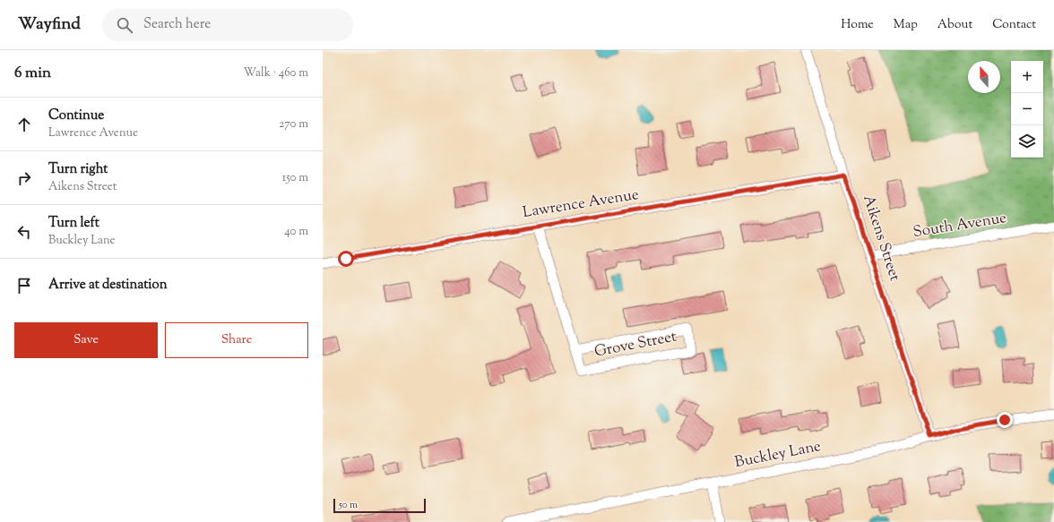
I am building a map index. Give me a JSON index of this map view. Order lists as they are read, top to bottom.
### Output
{
  "streets": {
    "street": [
      "Lawrence Avenue",
      "South Avenue",
      "Aikens Street",
      "Grove Street",
      "Buckley Lane"
    ]
  },
  "crossings": [
    ["Lawrence Avenue", "Aikens Street"],
    ["Lawrence Avenue", "Grove Street"],
    ["South Avenue", "Aikens Street"],
    ["Aikens Street", "Buckley Lane"]
  ],
  "scale_bar": "50 m",
  "north": "top",
  "page": {
    "header": "Wayfind",
    "search": "Search here",
    "nav": [
      "Home",
      "Map",
      "About",
      "Contact"
    ],
    "heading": ["6 min", "Walk · 460 m"],
    "map_buttons": ["+", "−"],
    "list": [
      ["Continue", "Lawrence Avenue", "270 m"],
      ["Turn right", "Aikens Street", "150 m"],
      ["Turn left", "Buckley Lane", "40 m"],
      "Arrive at destination"
    ],
    "buttons": ["Save", "Share"],
    "scale": "50 m"
  }
}
